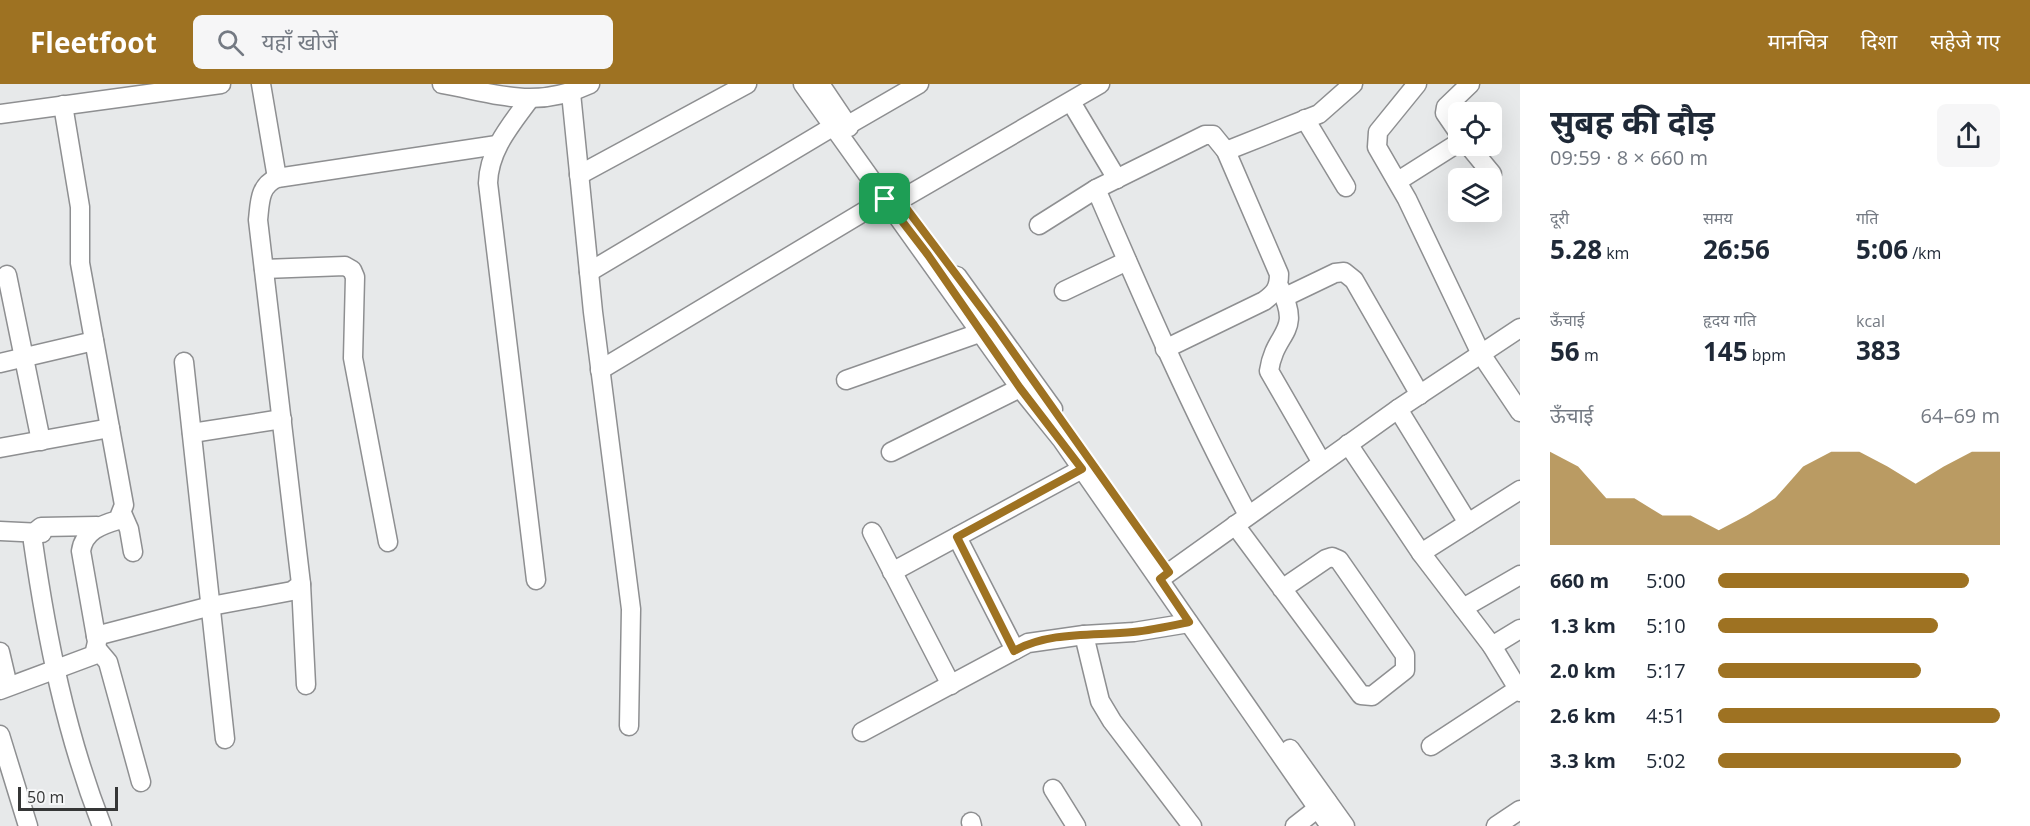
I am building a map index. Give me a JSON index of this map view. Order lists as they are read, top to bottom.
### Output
{
  "scale_bar": "50 m",
  "page": {
    "header": "Fleetfoot",
    "search": "यहाँ खोजें",
    "nav": ["मानचित्र", "दिशा", "सहेजे गए"],
    "heading": ["सुबह की दौड़", "09:59 · 8 × 660 m"],
    "stats": [
      ["दूरी", "5.28 km"],
      ["समय", "26:56"],
      ["गति", "5:06 /km"],
      ["ऊँचाई", "56 m"],
      ["हृदय गति", "145 bpm"],
      ["kcal", "383"]
    ],
    "chart": ["ऊँचाई", "64–69 m"],
    "list": [
      {
        "name": "660 m",
        "note": "5:00"
      },
      {
        "name": "1.3 km",
        "note": "5:10"
      },
      {
        "name": "2.0 km",
        "note": "5:17"
      },
      {
        "name": "2.6 km",
        "note": "4:51"
      },
      {
        "name": "3.3 km",
        "note": "5:02"
      }
    ],
    "scale": "50 m"
  }
}
